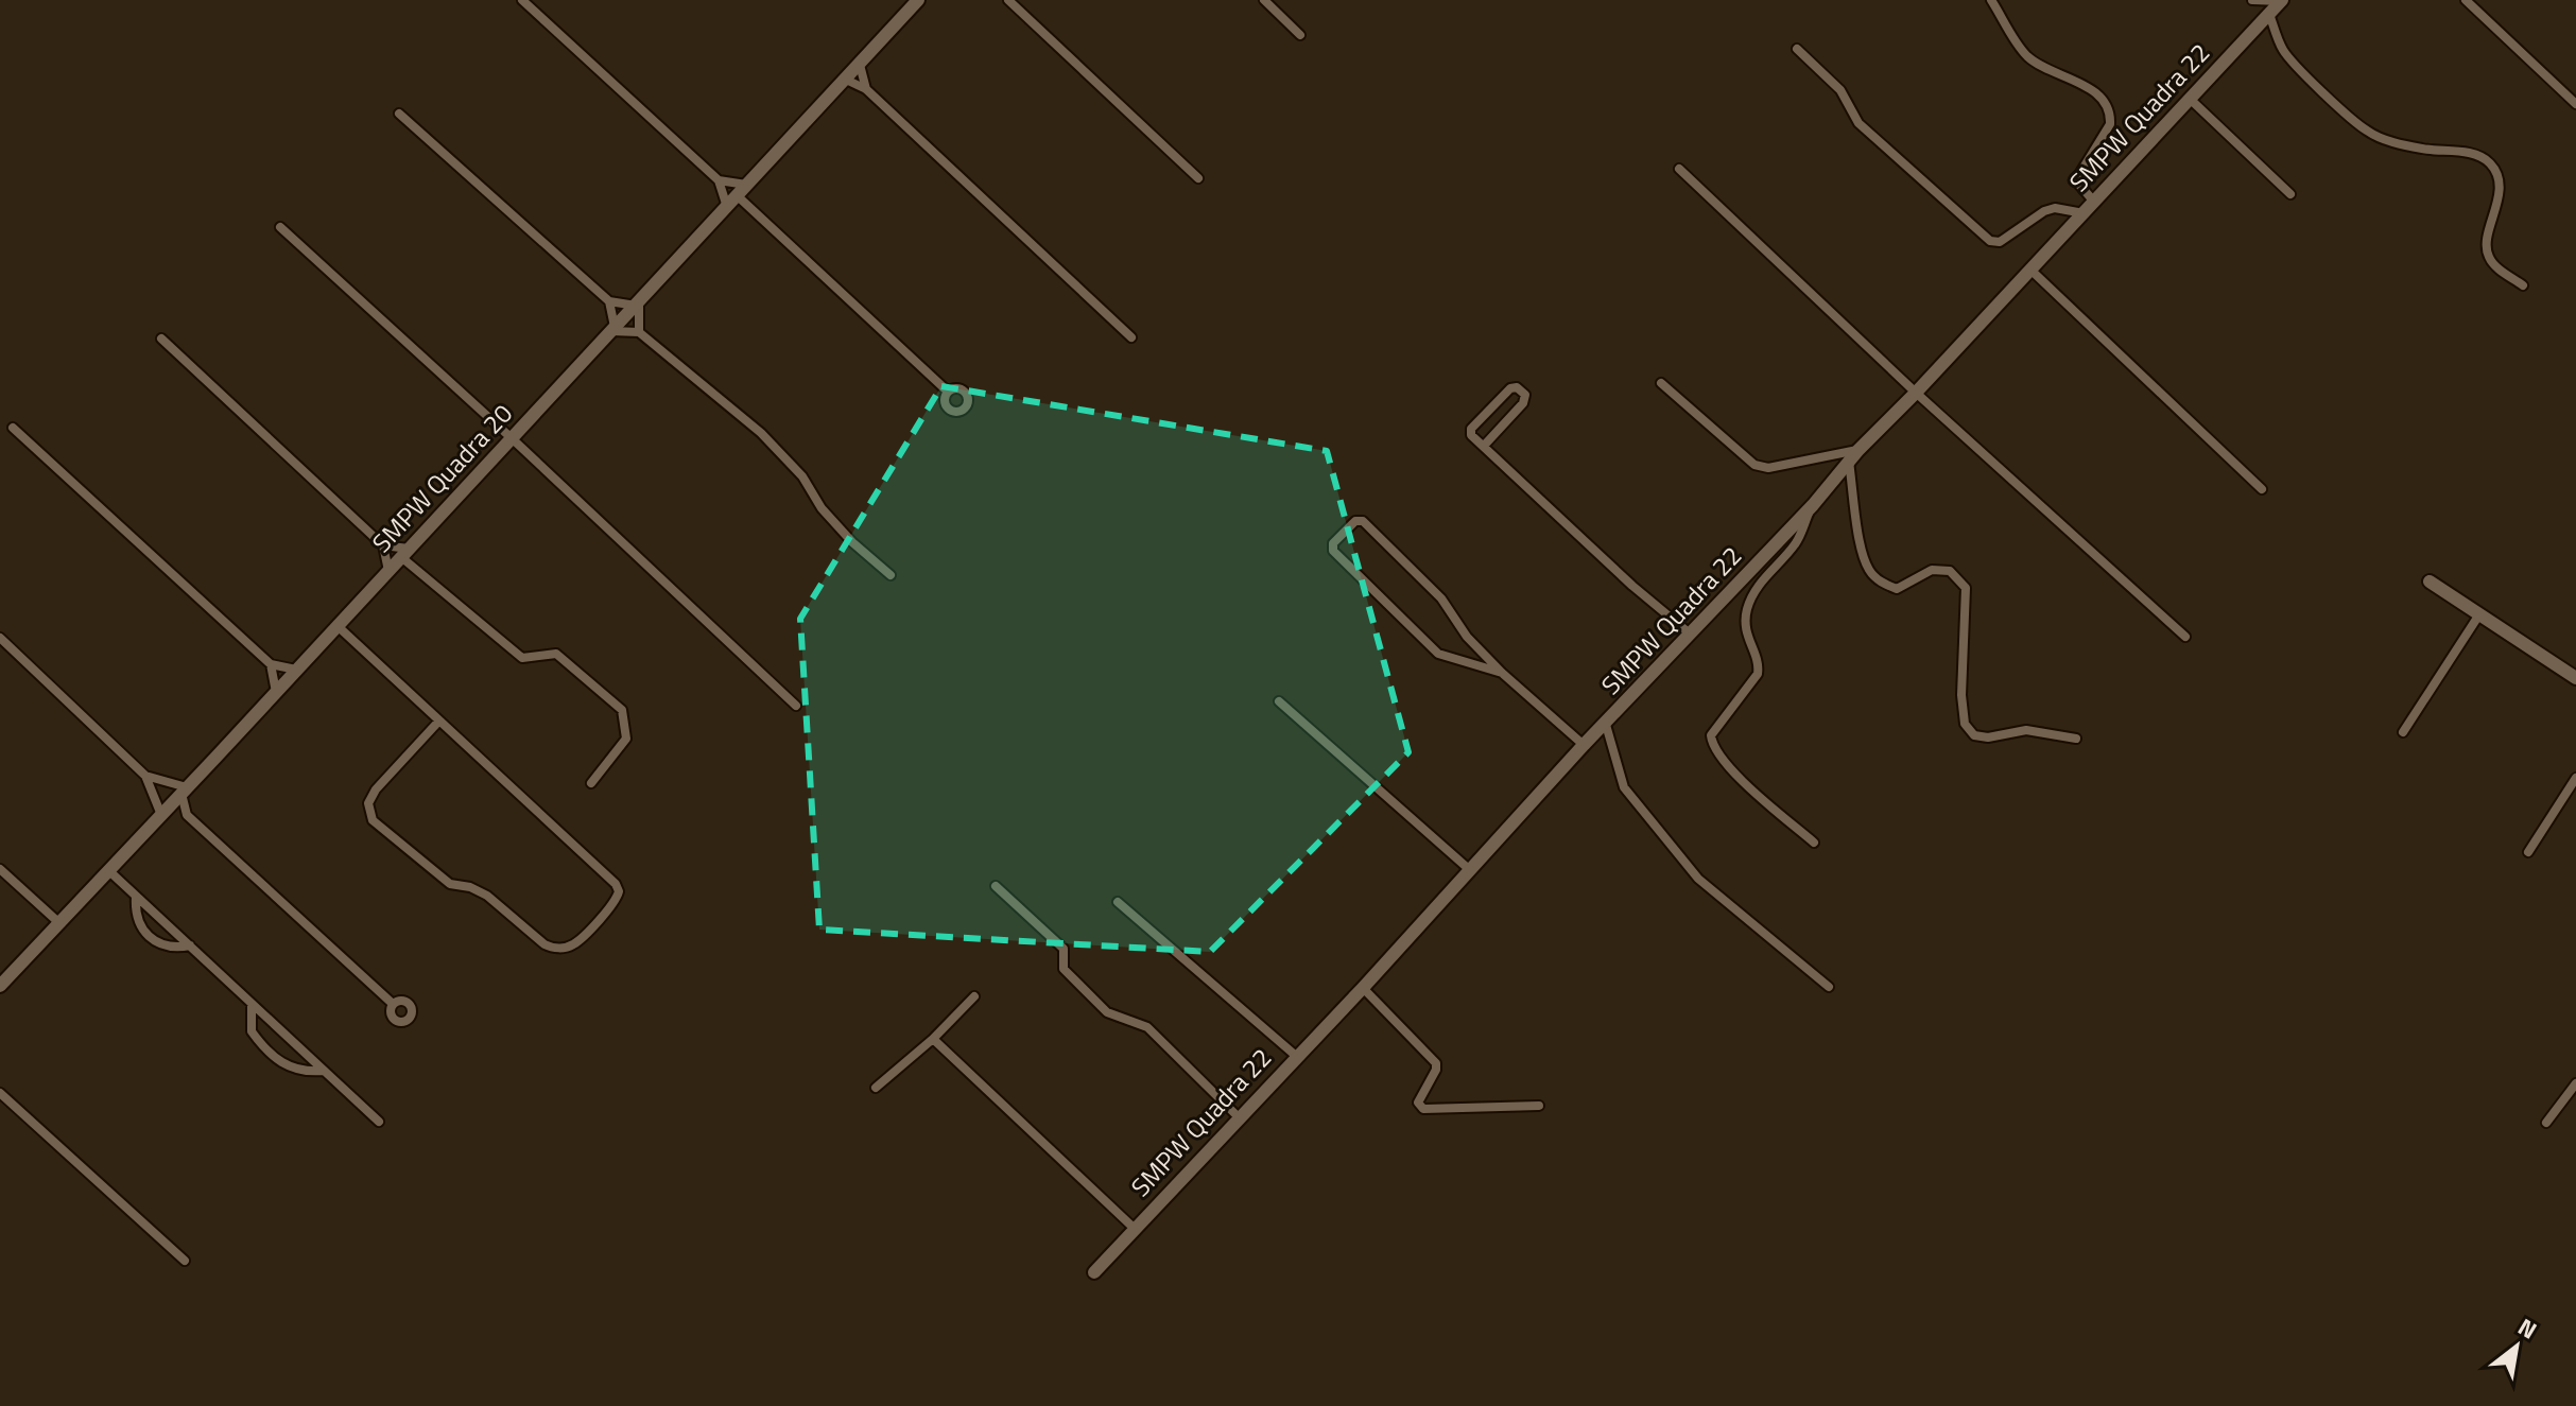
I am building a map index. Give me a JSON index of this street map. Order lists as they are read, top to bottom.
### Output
{
  "streets": {
    "street": ["SMPW Quadra 22", "SMPW Quadra 20"]
  },
  "north": "top right"
}
